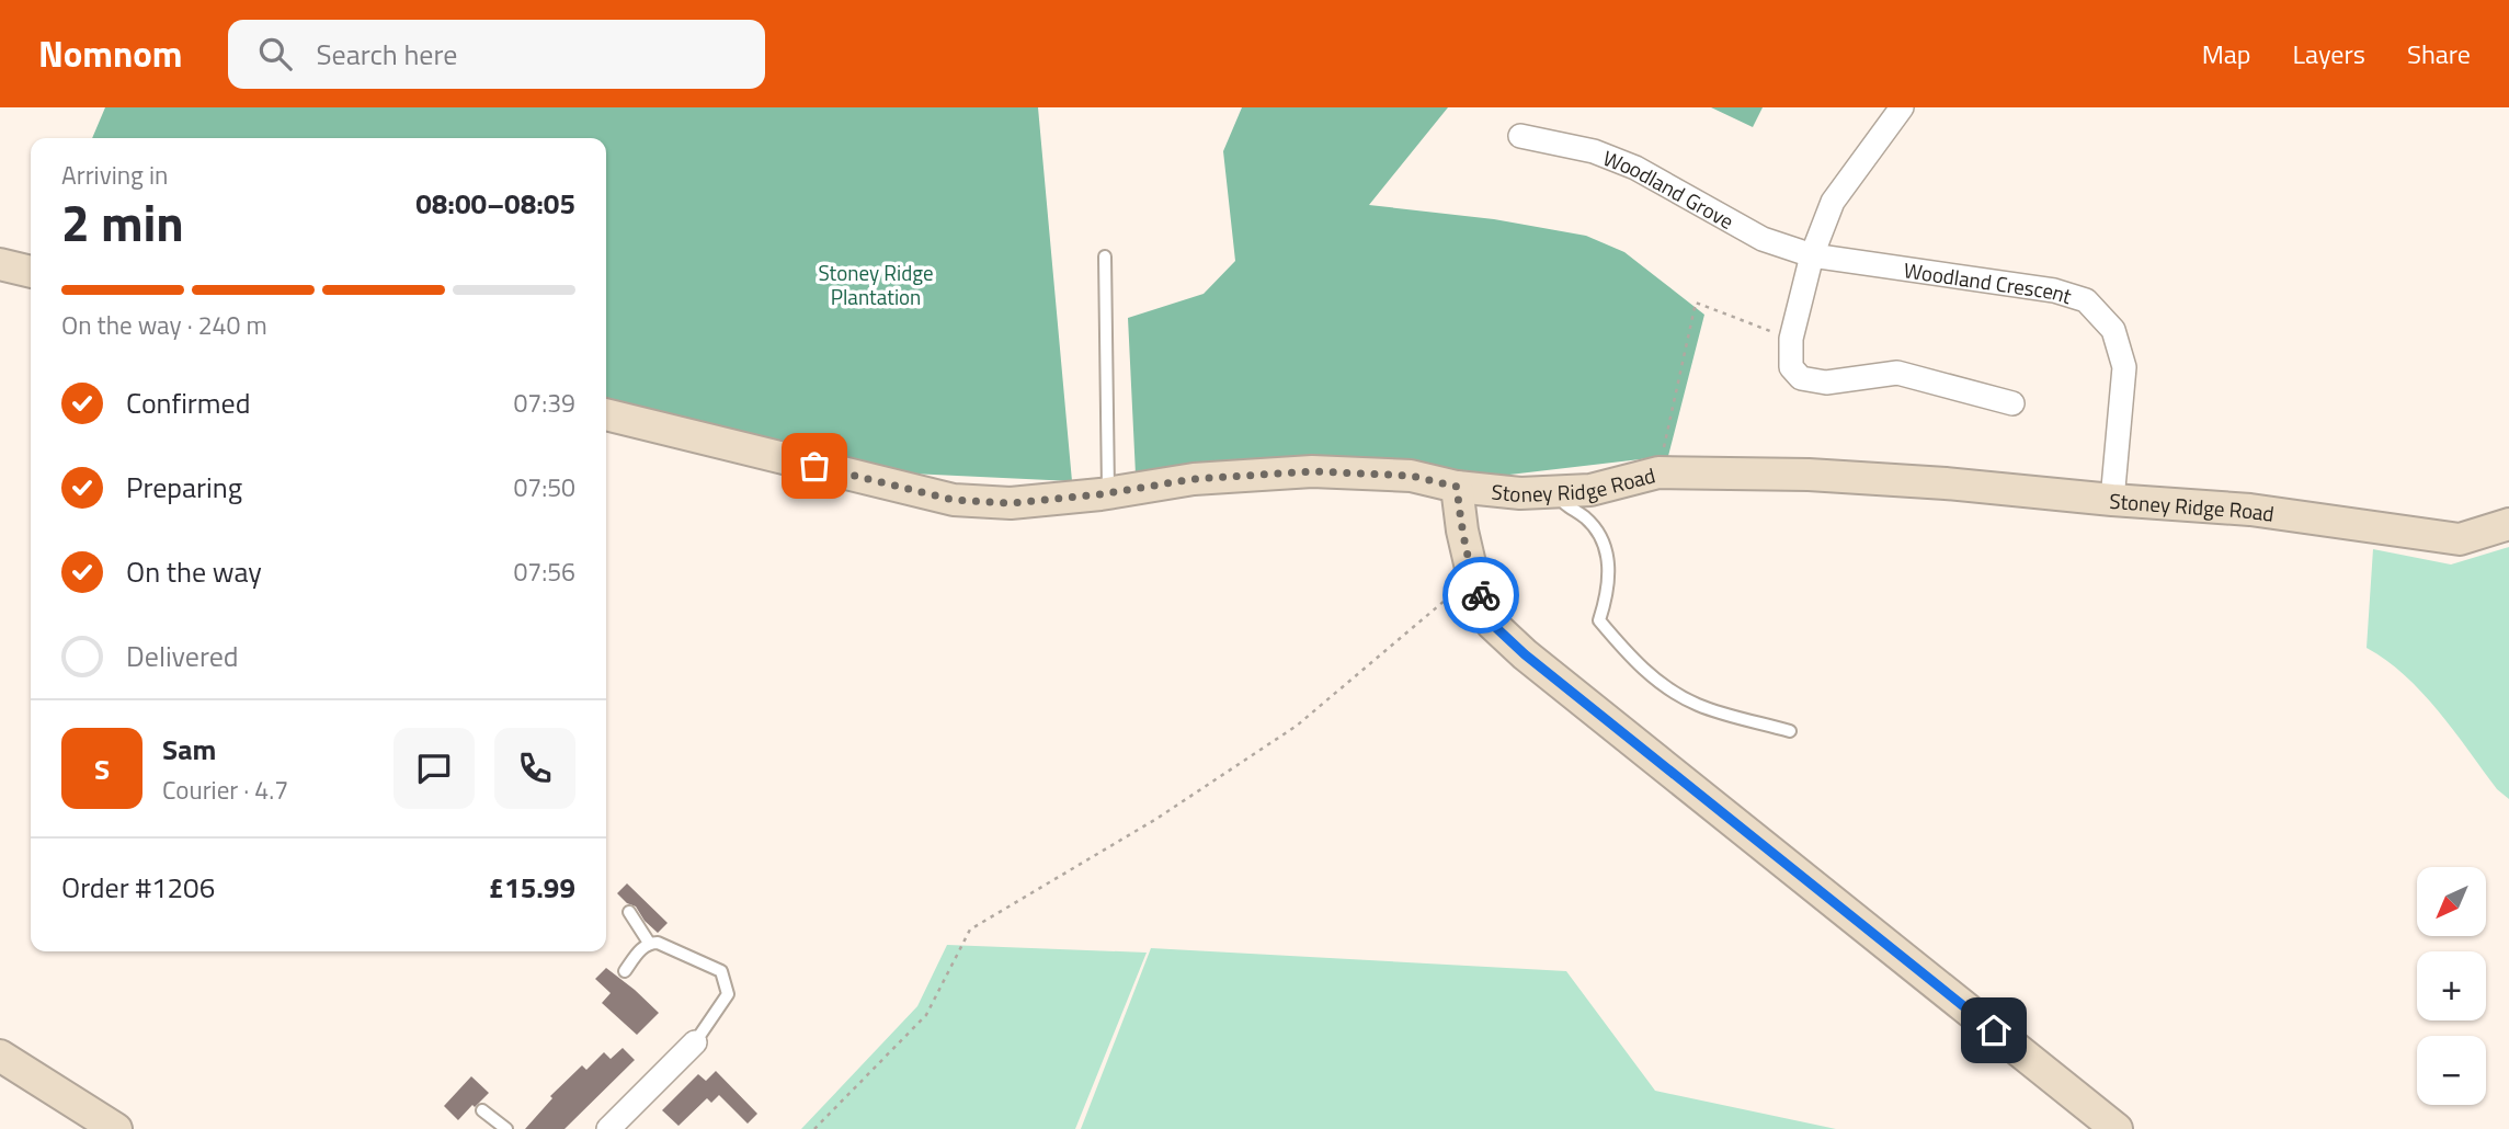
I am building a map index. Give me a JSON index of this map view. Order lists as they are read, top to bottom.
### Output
{
  "streets": {
    "street": ["Woodland Grove", "Woodland Crescent", "Stoney Ridge Road"]
  },
  "crossings": [
    ["Woodland Grove", "Woodland Crescent"],
    ["Woodland Crescent", "Stoney Ridge Road"]
  ],
  "parks": ["Stoney Ridge Plantation"],
  "north": "bottom left",
  "page": {
    "header": "Nomnom",
    "search": "Search here",
    "nav": ["Map", "Layers", "Share"],
    "heading": ["2 min", "Arriving in", "08:00–08:05"],
    "panel": [
      "Sam",
      "Courier · 4.7",
      "Order #1206",
      "£15.99"
    ],
    "bar": "On the way · 240 m",
    "list": [
      ["Confirmed", "07:39"],
      ["Preparing", "07:50"],
      ["On the way", "07:56"],
      "Delivered"
    ],
    "round": "S",
    "map_buttons": ["+", "−"]
  }
}
